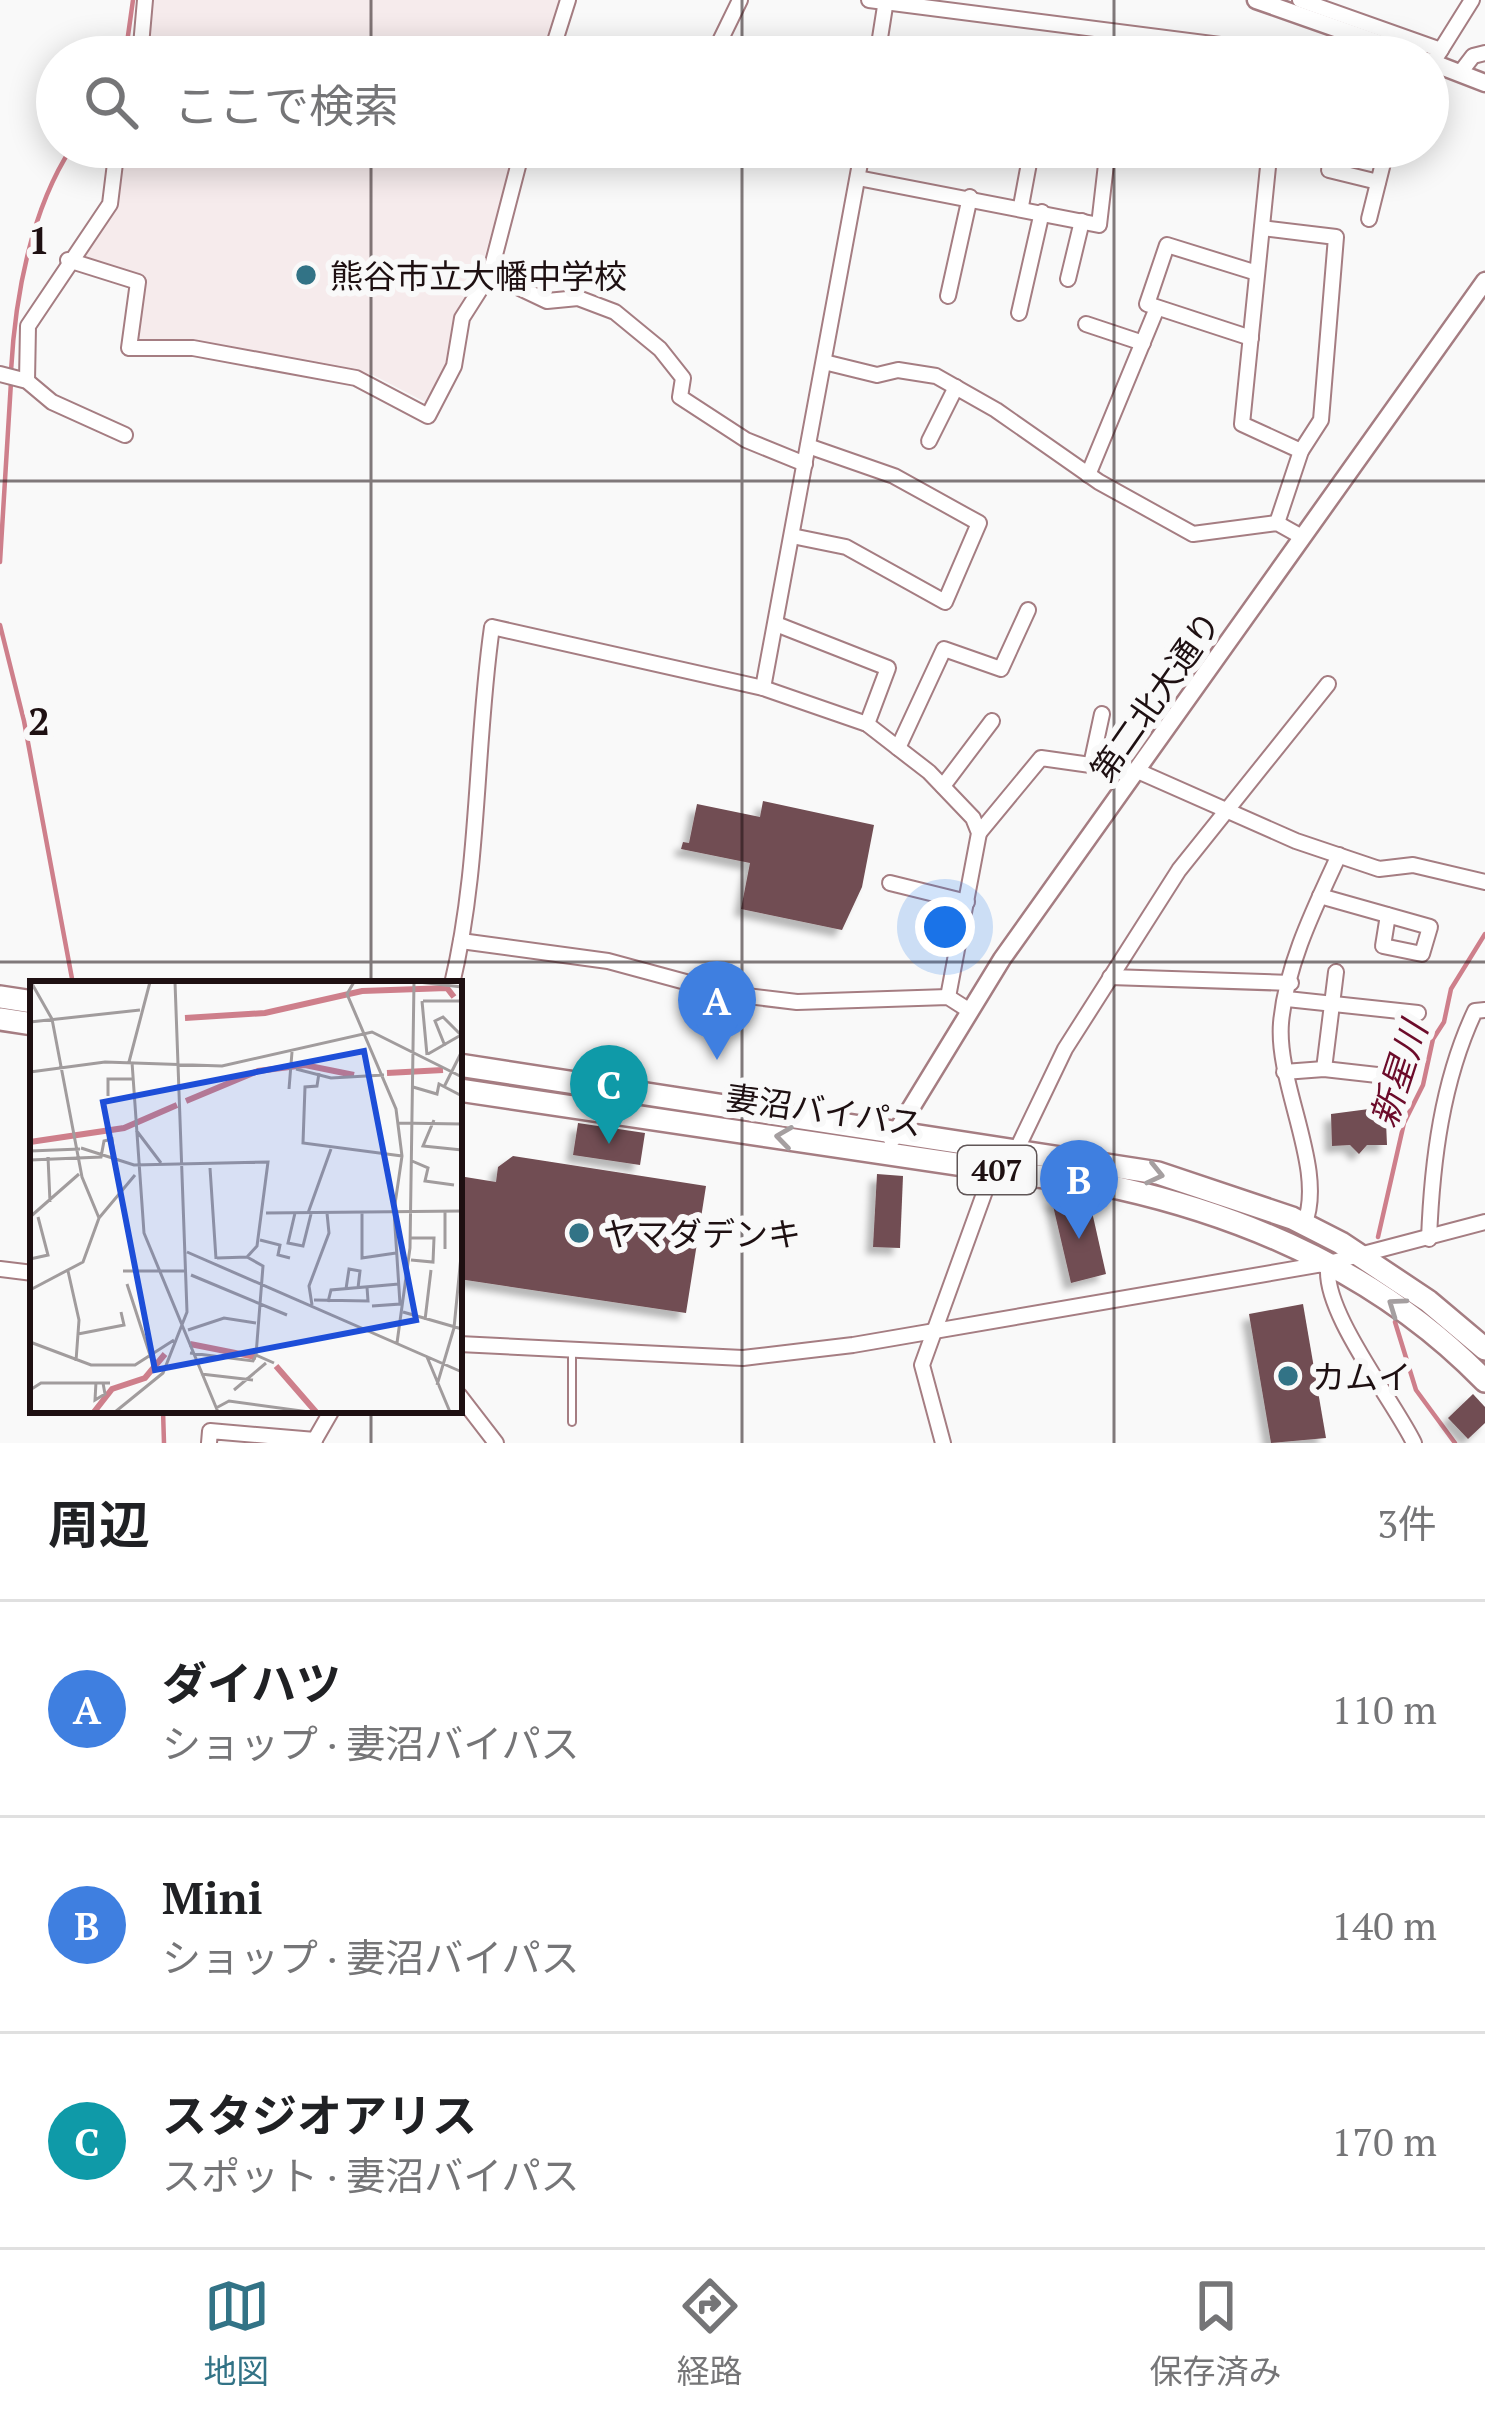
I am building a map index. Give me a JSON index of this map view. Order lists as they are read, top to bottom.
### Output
{
  "streets": {
    "highway": ["妻沼バイパス", "407"],
    "street": ["第二北大通り"]
  },
  "crossings": [
    ["第二北大通り", "妻沼バイパス"]
  ],
  "water": ["新星川"],
  "places": ["熊谷市立大幡中学校", "ヤマダデンキ", "カムイ"],
  "page": {
    "search": "ここで検索",
    "pins": ["A", "C", "B"],
    "heading": ["周辺", "3件"],
    "list": [
      {
        "mark": "A",
        "name": "ダイハツ",
        "note": "ショップ · 妻沼バイパス",
        "value": "110 m"
      },
      {
        "mark": "B",
        "name": "Mini",
        "note": "ショップ · 妻沼バイパス",
        "value": "140 m"
      },
      {
        "mark": "C",
        "name": "スタジオアリス",
        "note": "スポット · 妻沼バイパス",
        "value": "170 m"
      }
    ],
    "nav": ["地図", "経路", "保存済み"]
  },
  "grid": {
    "rows": ["1", "2"]
  }
}
